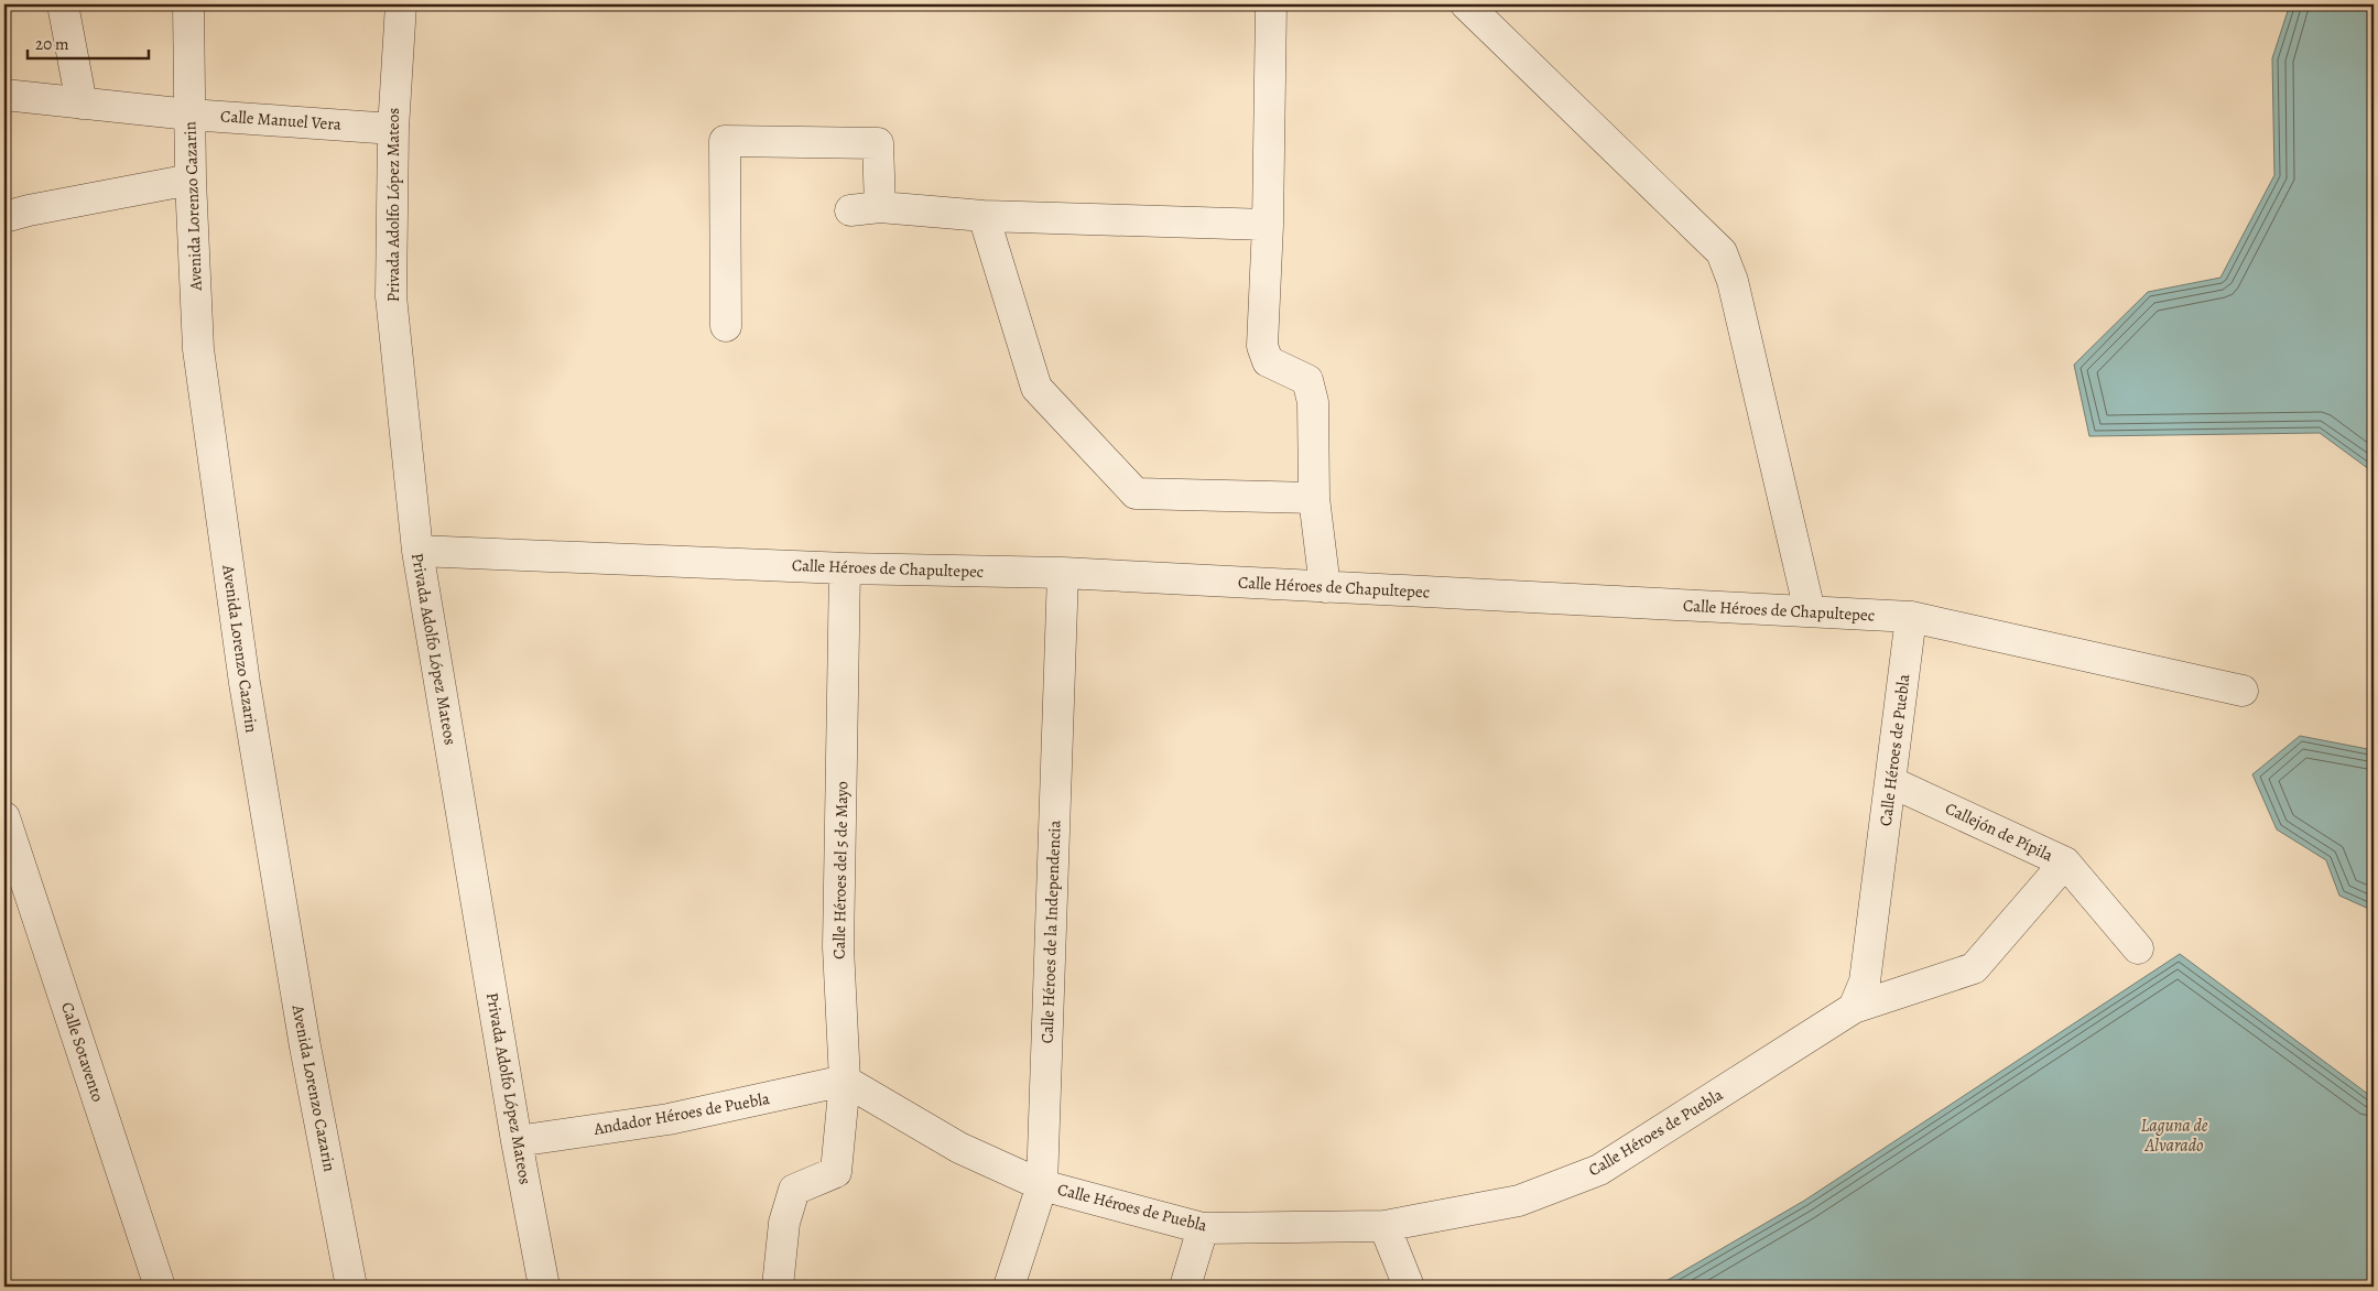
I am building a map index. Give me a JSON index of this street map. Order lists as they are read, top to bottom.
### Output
{
  "streets": {
    "street": [
      "Calle Manuel Vera",
      "Privada Adolfo López Mateos",
      "Avenida Lorenzo Cazarin",
      "Calle Héroes de Chapultepec",
      "Calle Héroes de Puebla",
      "Callejón de Pípila",
      "Calle Héroes del 5 de Mayo",
      "Calle Héroes de la Independencia",
      "Calle Sotavento",
      "Andador Héroes de Puebla"
    ]
  },
  "crossings": [
    ["Calle Manuel Vera", "Privada Adolfo López Mateos"],
    ["Calle Manuel Vera", "Avenida Lorenzo Cazarin"],
    ["Privada Adolfo López Mateos", "Calle Héroes de Chapultepec"],
    ["Privada Adolfo López Mateos", "Andador Héroes de Puebla"],
    ["Calle Héroes de Chapultepec", "Calle Héroes de Puebla"],
    ["Calle Héroes de Chapultepec", "Calle Héroes del 5 de Mayo"],
    ["Calle Héroes de Chapultepec", "Calle Héroes de la Independencia"],
    ["Calle Héroes de Puebla", "Callejón de Pípila"],
    ["Calle Héroes de Puebla", "Calle Héroes del 5 de Mayo"],
    ["Calle Héroes de Puebla", "Calle Héroes de la Independencia"],
    ["Calle Héroes de Puebla", "Andador Héroes de Puebla"],
    ["Calle Héroes del 5 de Mayo", "Andador Héroes de Puebla"]
  ],
  "water": ["Laguna de Alvarado"],
  "scale_bar": "20 m"
}
